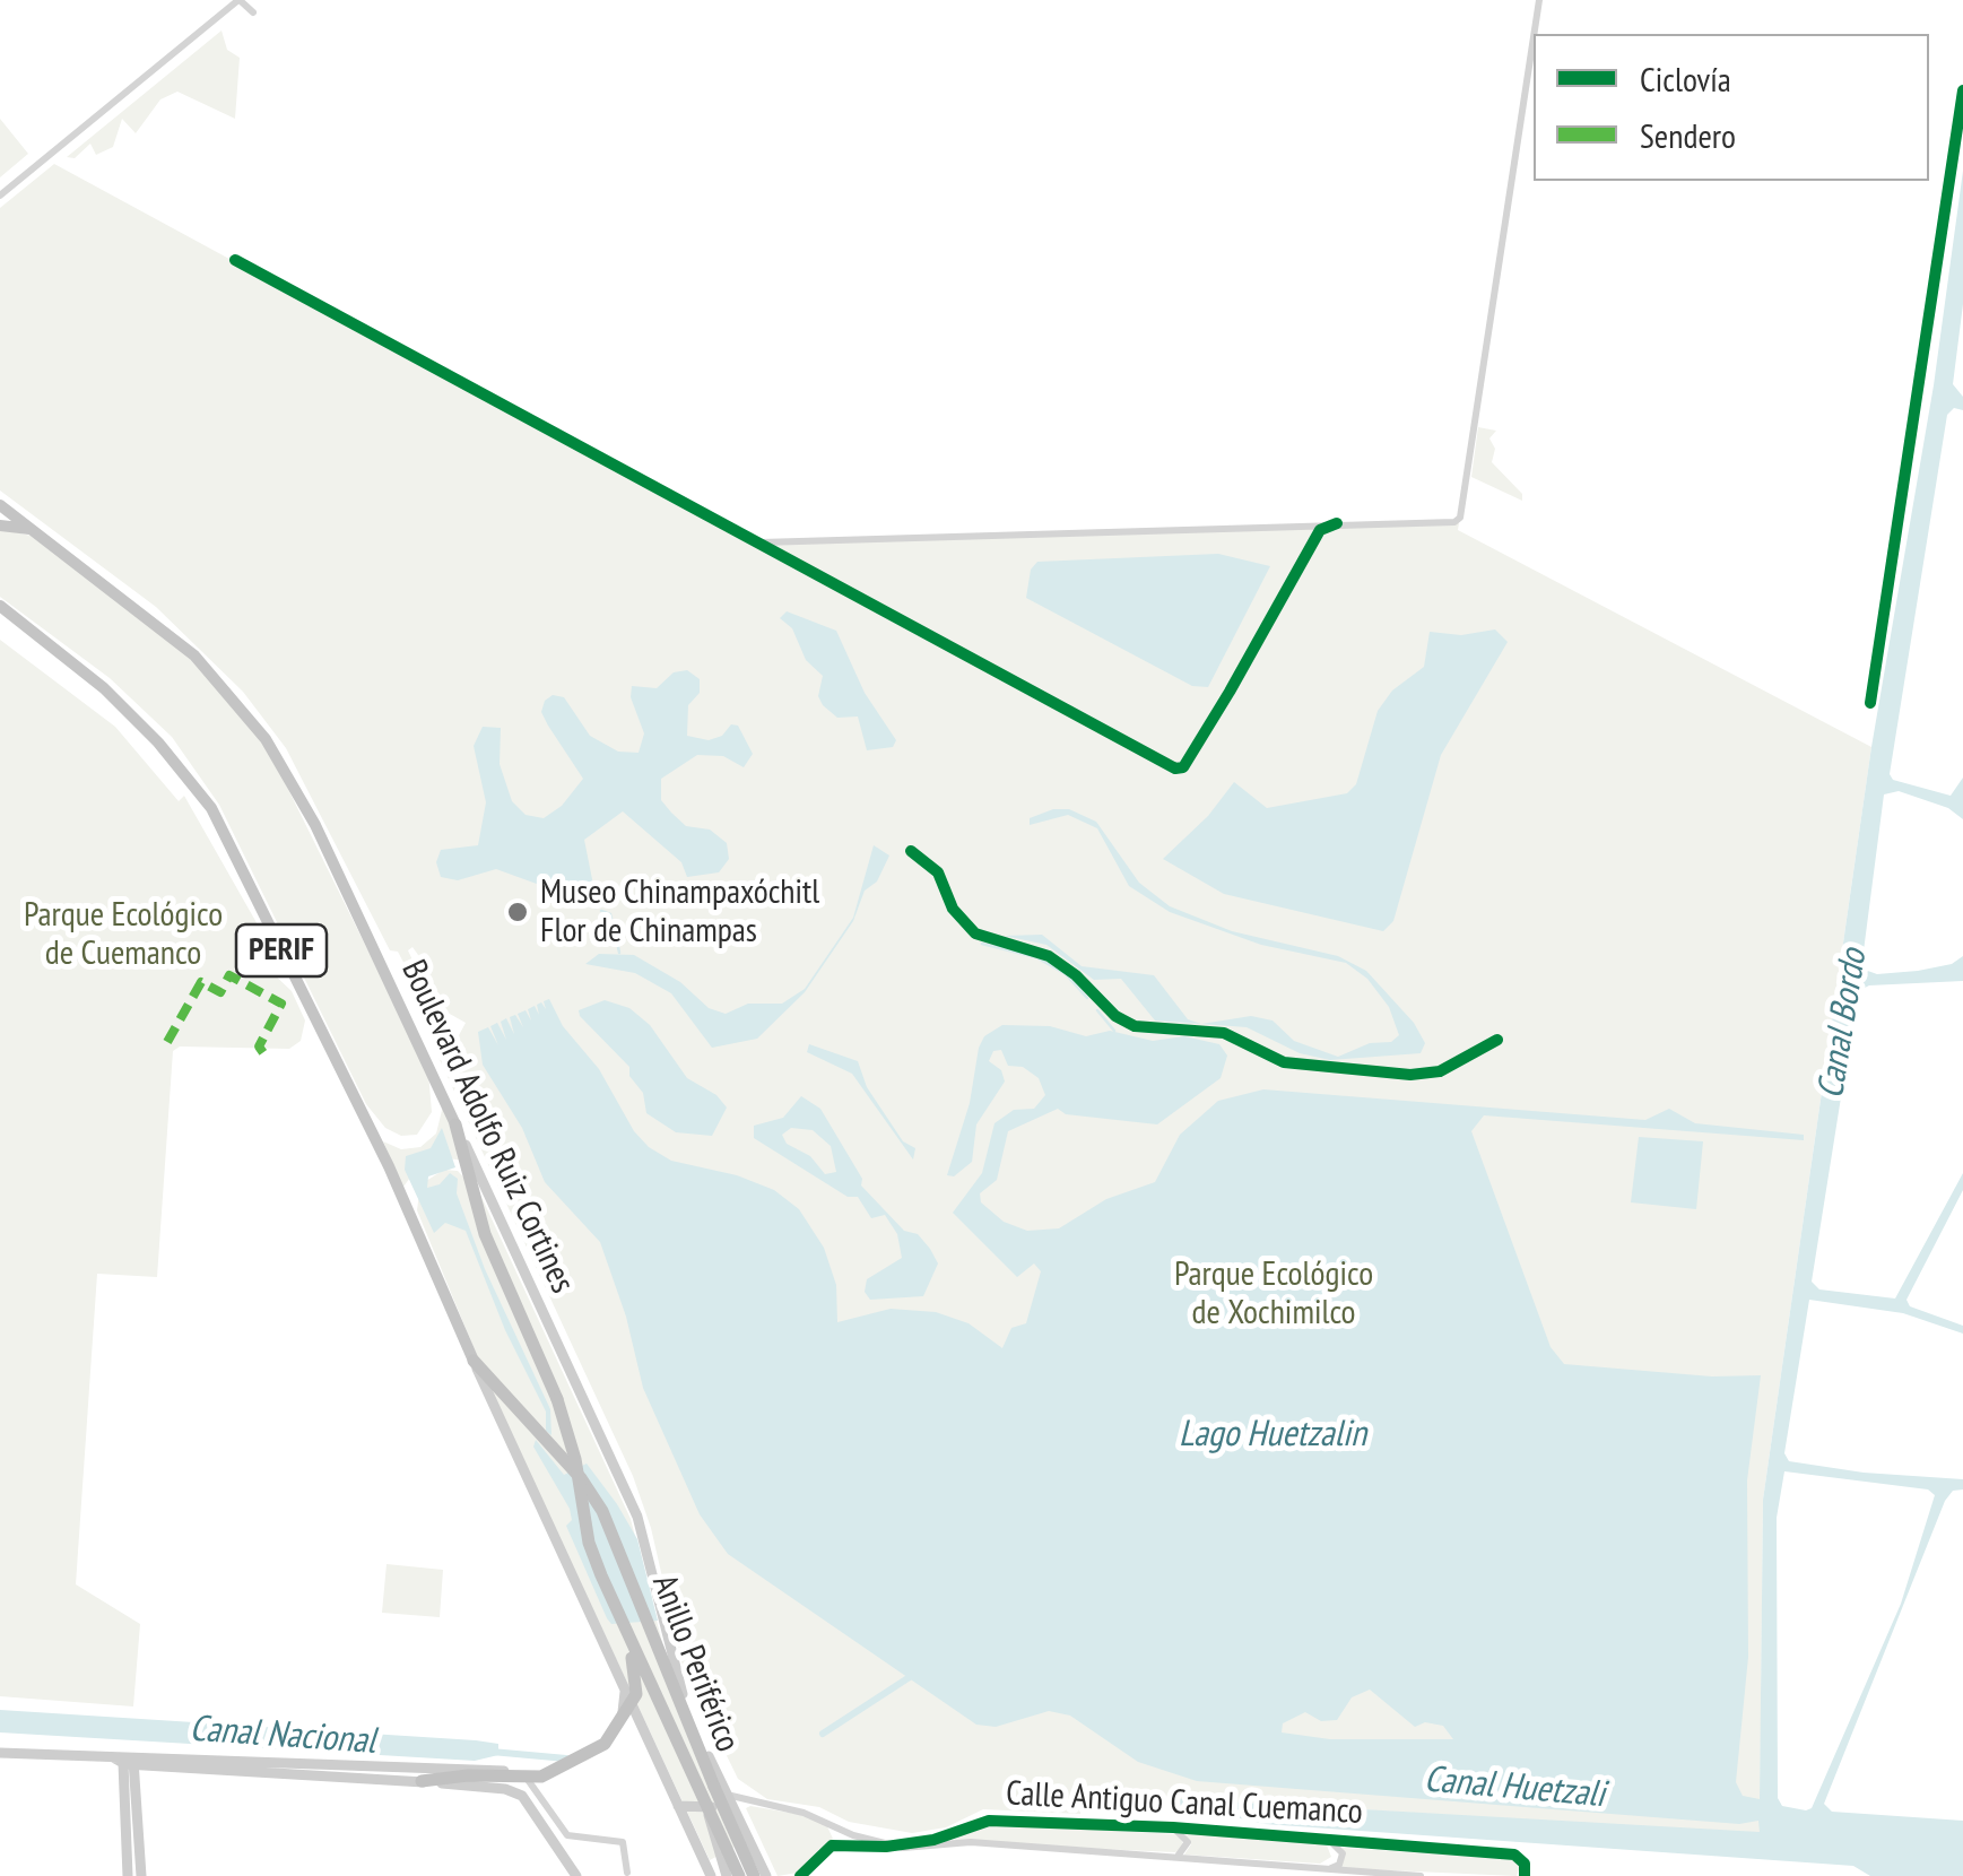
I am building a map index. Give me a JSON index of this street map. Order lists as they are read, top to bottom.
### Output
{
  "streets": {
    "highway": ["PERIF", "Boulevard Adolfo Ruiz Cortines", "Anillo Periférico"],
    "street": ["Calle Antiguo Canal Cuemanco"]
  },
  "crossings": [
    ["PERIF", "Anillo Periférico"],
    ["Boulevard Adolfo Ruiz Cortines", "Anillo Periférico"],
    ["Boulevard Adolfo Ruiz Cortines", "Calle Antiguo Canal Cuemanco"]
  ],
  "water": [
    "Canal Bordo",
    "Lago Huetzalin",
    "Canal Nacional",
    "Canal Huetzali"
  ],
  "parks": ["Parque Ecológico de Cuemanco", "Parque Ecológico de Xochimilco"],
  "places": ["Museo Chinampaxóchitl Flor de Chinampas"],
  "legend": ["Ciclovía", "Sendero"]
}
